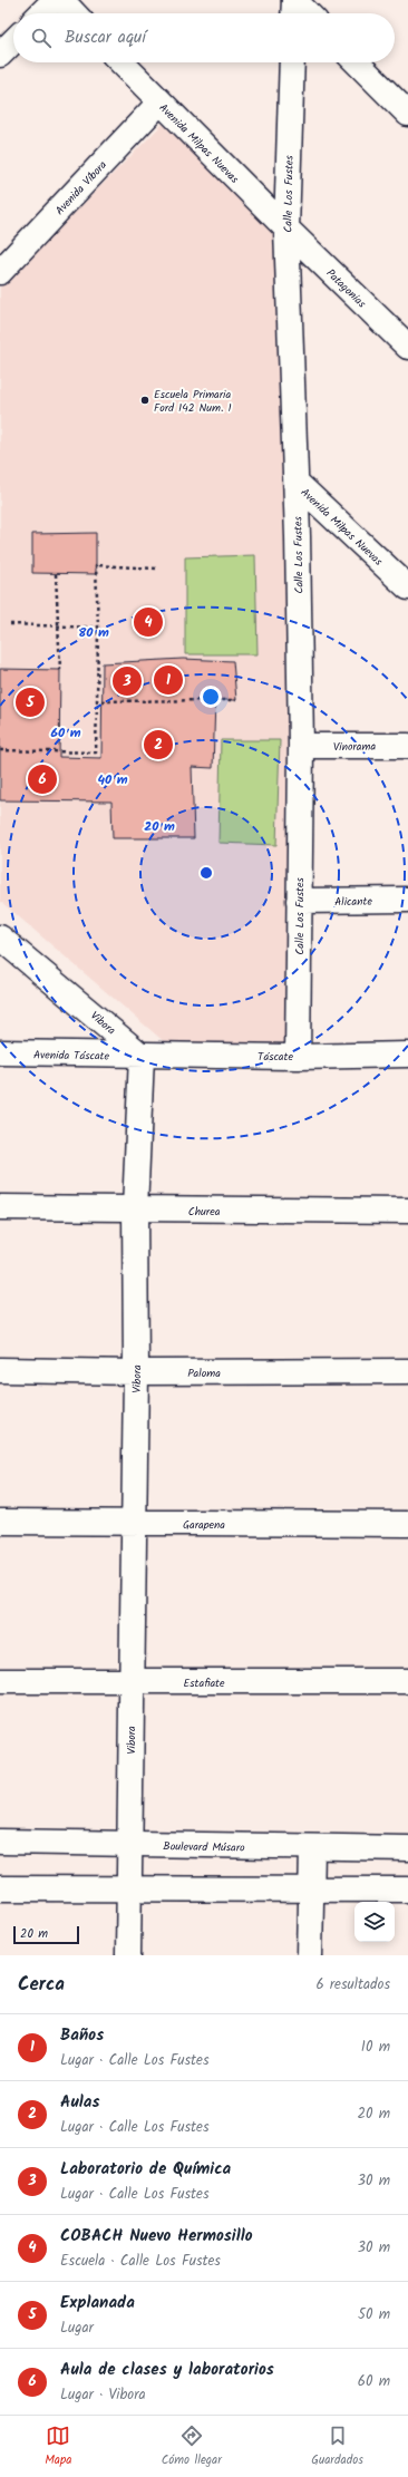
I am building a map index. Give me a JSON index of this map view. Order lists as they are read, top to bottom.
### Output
{
  "streets": {
    "street": [
      "Avenida Milpas Nuevas",
      "Avenida Víbora",
      "Calle Los Fustes",
      "Patagonias",
      "Vinorama",
      "Alicante",
      "Vibora",
      "Avenida Táscate",
      "Táscate",
      "Churea",
      "Paloma",
      "Garapena",
      "Estafiate",
      "Boulevard Músaro"
    ]
  },
  "crossings": [
    ["Avenida Milpas Nuevas", "Avenida Víbora"],
    ["Avenida Milpas Nuevas", "Calle Los Fustes"],
    ["Avenida Milpas Nuevas", "Patagonias"],
    ["Calle Los Fustes", "Patagonias"],
    ["Calle Los Fustes", "Vinorama"],
    ["Calle Los Fustes", "Alicante"],
    ["Calle Los Fustes", "Táscate"],
    ["Vibora", "Avenida Táscate"],
    ["Vibora", "Táscate"],
    ["Vibora", "Churea"],
    ["Vibora", "Paloma"],
    ["Vibora", "Garapena"],
    ["Vibora", "Estafiate"],
    ["Vibora", "Boulevard Músaro"],
    ["Avenida Táscate", "Táscate"]
  ],
  "places": ["Escuela Primaria Ford 142 Num. 1"],
  "scale_bar": "20 m",
  "page": {
    "search": "Buscar aquí",
    "pins": [
      "4",
      "1",
      "3",
      "5",
      "2",
      "6"
    ],
    "scale": "20 m",
    "heading": ["Cerca", "6 resultados"],
    "list": [
      {
        "mark": "1",
        "name": "Baños",
        "note": "Lugar · Calle Los Fustes",
        "value": "10 m"
      },
      {
        "mark": "2",
        "name": "Aulas",
        "note": "Lugar · Calle Los Fustes",
        "value": "20 m"
      },
      {
        "mark": "3",
        "name": "Laboratorio de Química",
        "note": "Lugar · Calle Los Fustes",
        "value": "30 m"
      },
      {
        "mark": "4",
        "name": "COBACH Nuevo Hermosillo",
        "note": "Escuela · Calle Los Fustes",
        "value": "30 m"
      },
      {
        "mark": "5",
        "name": "Explanada",
        "note": "Lugar",
        "value": "50 m"
      },
      {
        "mark": "6",
        "name": "Aula de clases y laboratorios",
        "note": "Lugar · Vibora",
        "value": "60 m"
      }
    ],
    "nav": ["Mapa", "Cómo llegar", "Guardados"]
  },
  "rings": [
    "80 m",
    "60 m",
    "40 m",
    "20 m"
  ]
}
